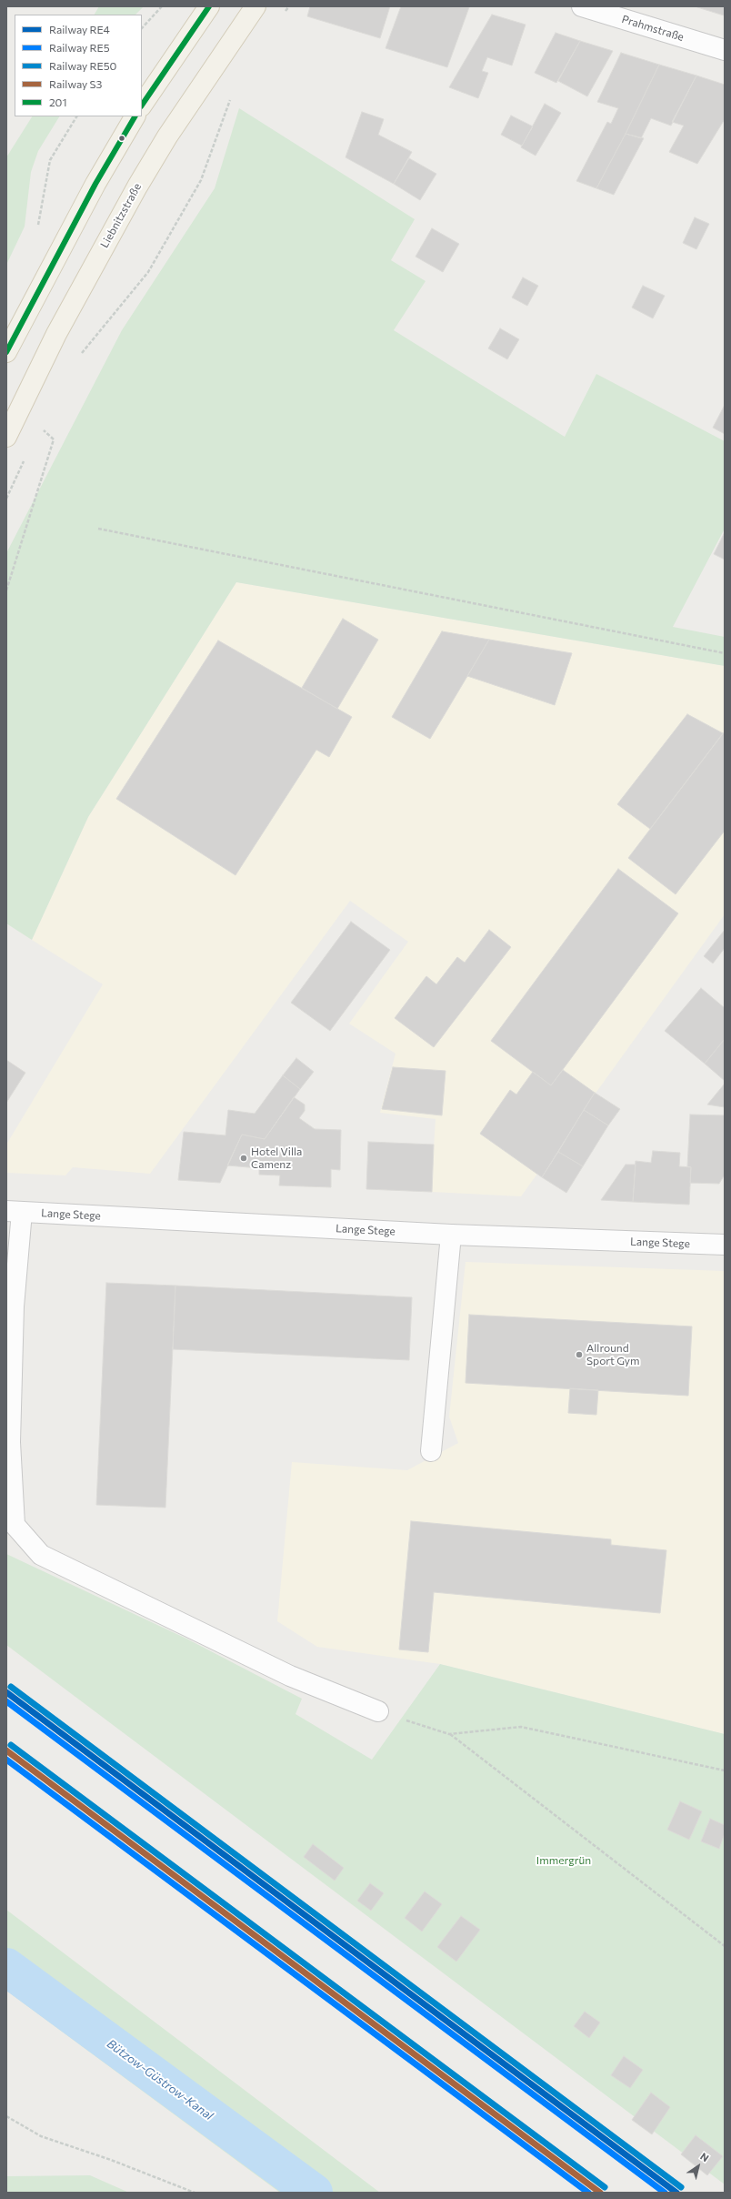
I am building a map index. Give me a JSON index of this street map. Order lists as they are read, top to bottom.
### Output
{
  "streets": {
    "main road": ["Liebnitzstraße"],
    "street": ["Prahmstraße", "Lange Stege"]
  },
  "water": ["Bützow-Güstrow-Kanal"],
  "parks": ["Immergrün"],
  "places": ["Hotel Villa Camenz", "Allround Sport Gym"],
  "lines": [
    "transit line 201",
    "rail line RE50",
    "rail line RE4",
    "rail line RE5",
    "rail line S3"
  ],
  "legend": [
    "Railway RE4",
    "Railway RE5",
    "Railway RE50",
    "Railway S3",
    "201"
  ],
  "north": "top right"
}
